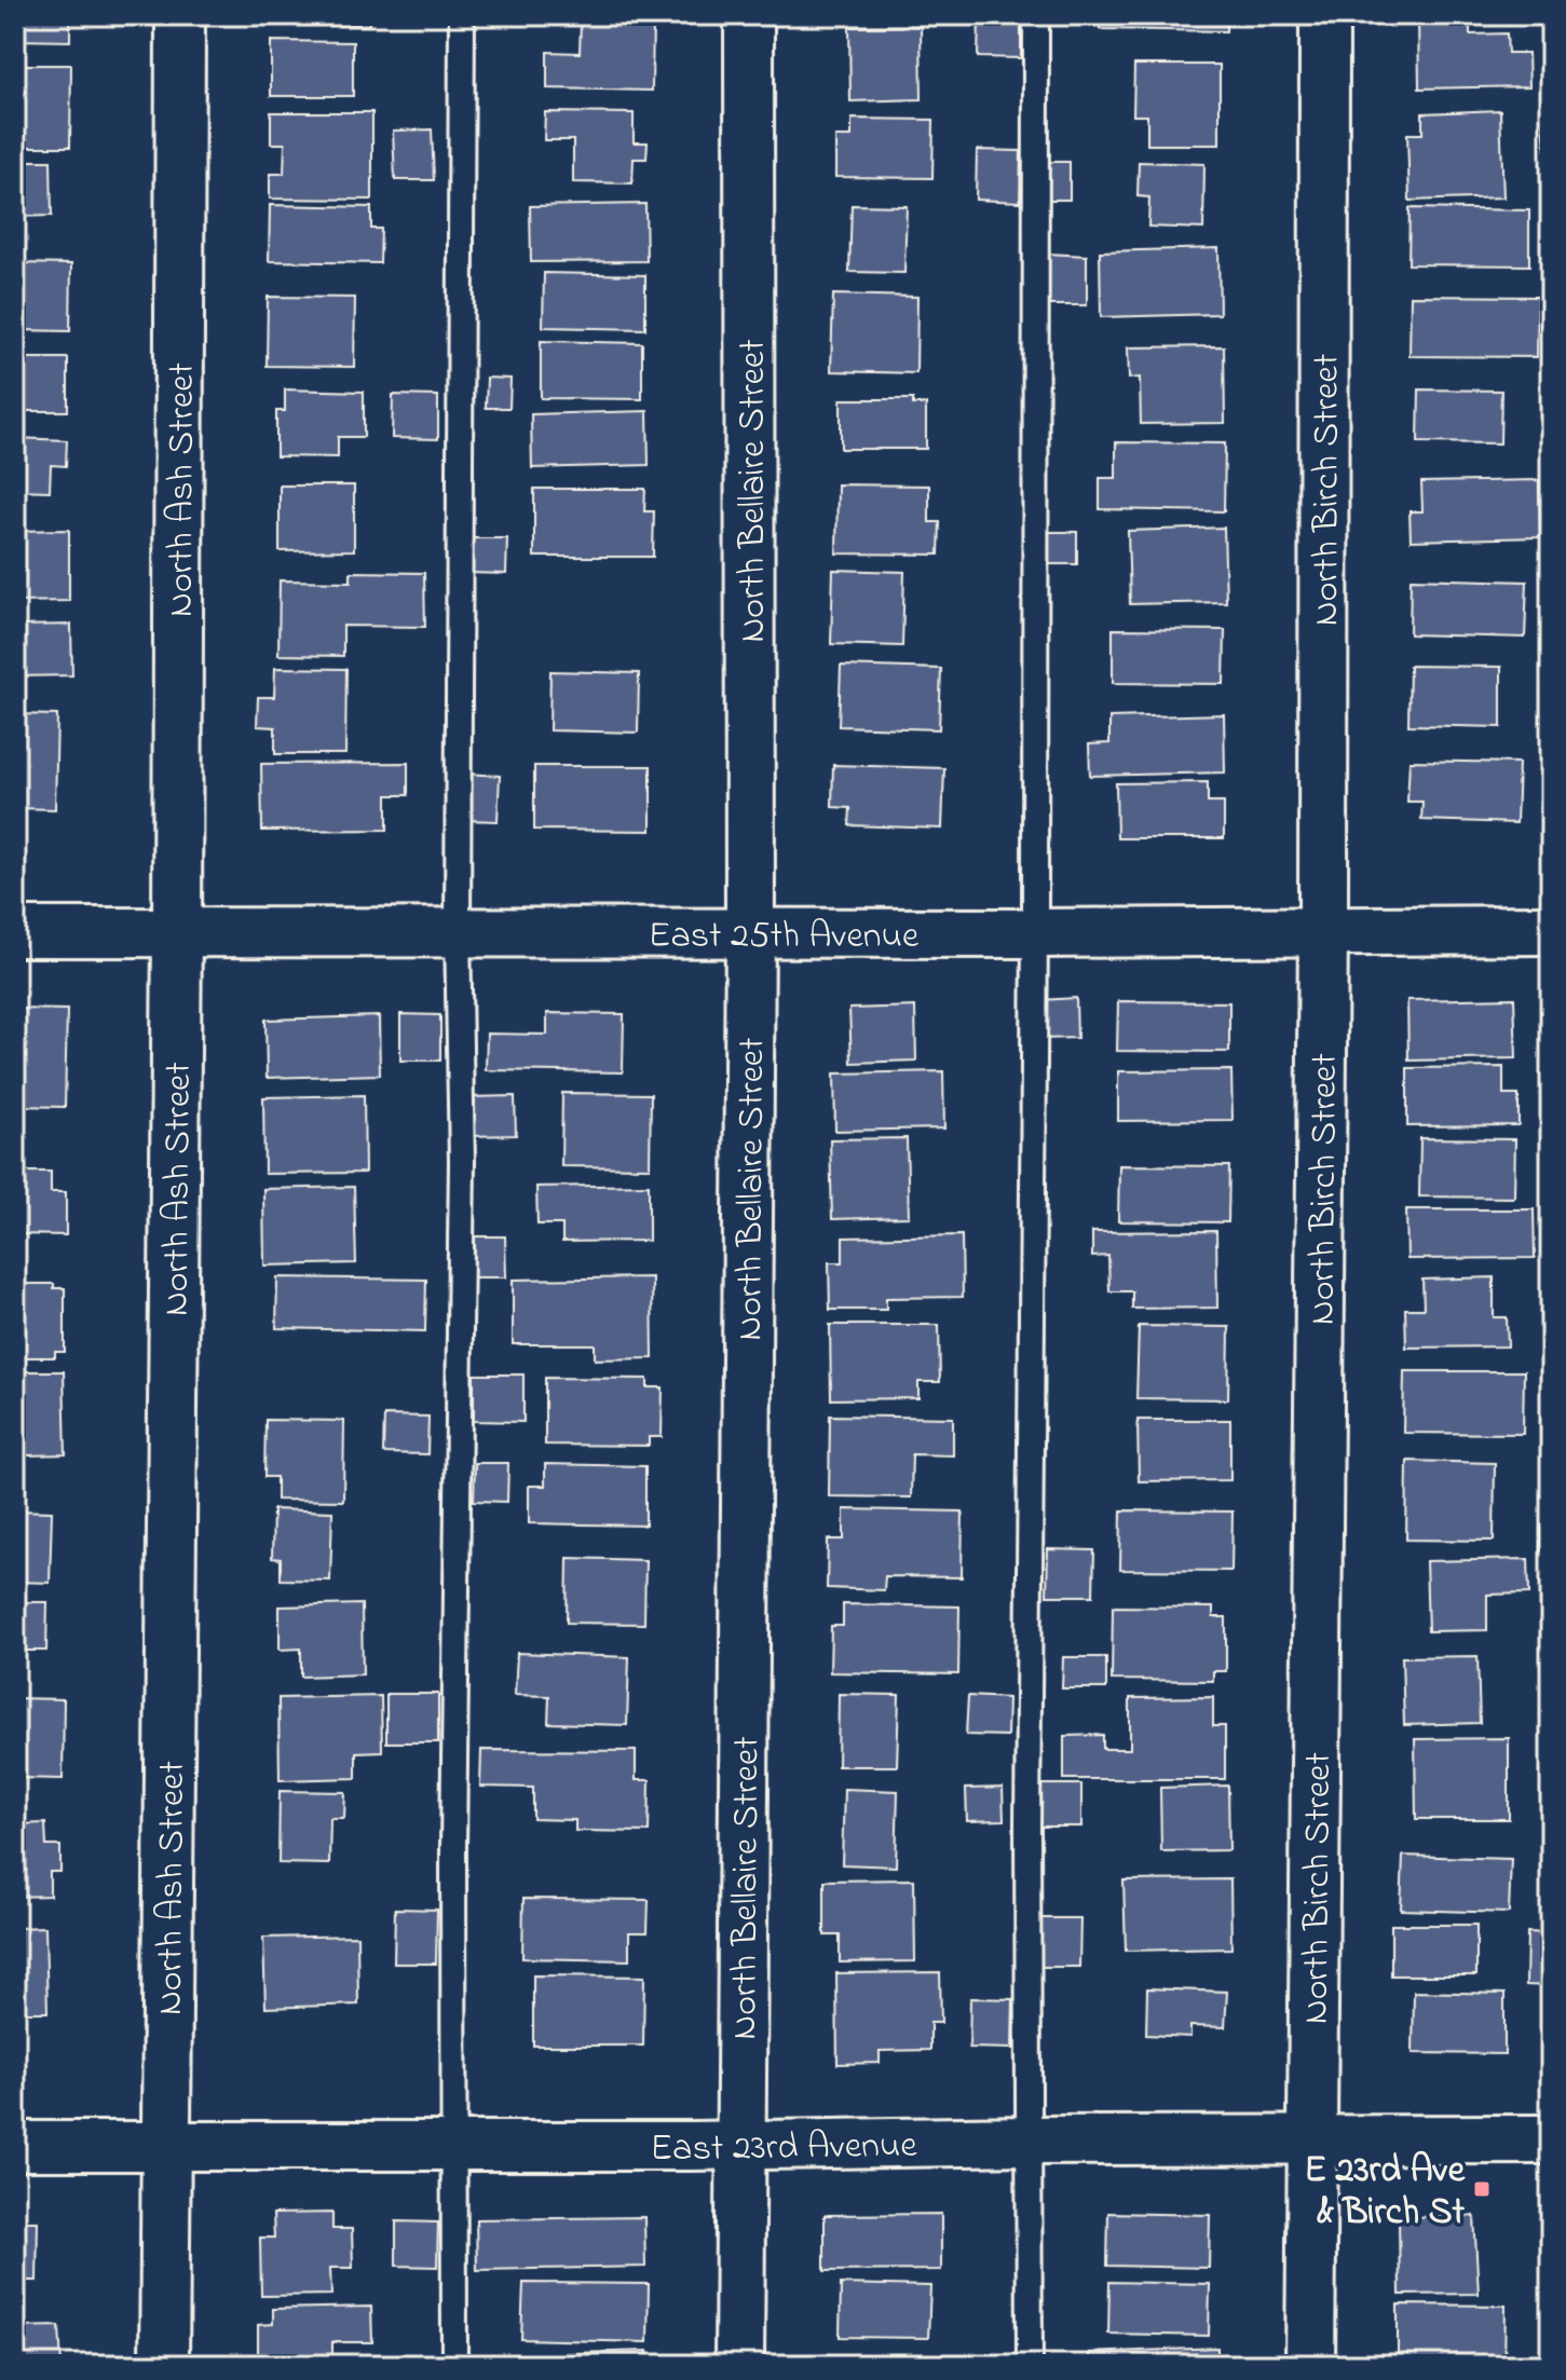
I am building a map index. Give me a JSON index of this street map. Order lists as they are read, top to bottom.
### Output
{
  "streets": {
    "street": [
      "North Ash Street",
      "North Bellaire Street",
      "North Birch Street",
      "East 25th Avenue",
      "East 23rd Avenue"
    ]
  },
  "crossings": [
    ["North Ash Street", "East 25th Avenue"],
    ["North Ash Street", "East 23rd Avenue"],
    ["North Bellaire Street", "East 25th Avenue"],
    ["North Bellaire Street", "East 23rd Avenue"],
    ["North Birch Street", "East 25th Avenue"],
    ["North Birch Street", "East 23rd Avenue"]
  ],
  "places": {
    "transit": ["E 23rd Ave & Birch St"]
  }
}
